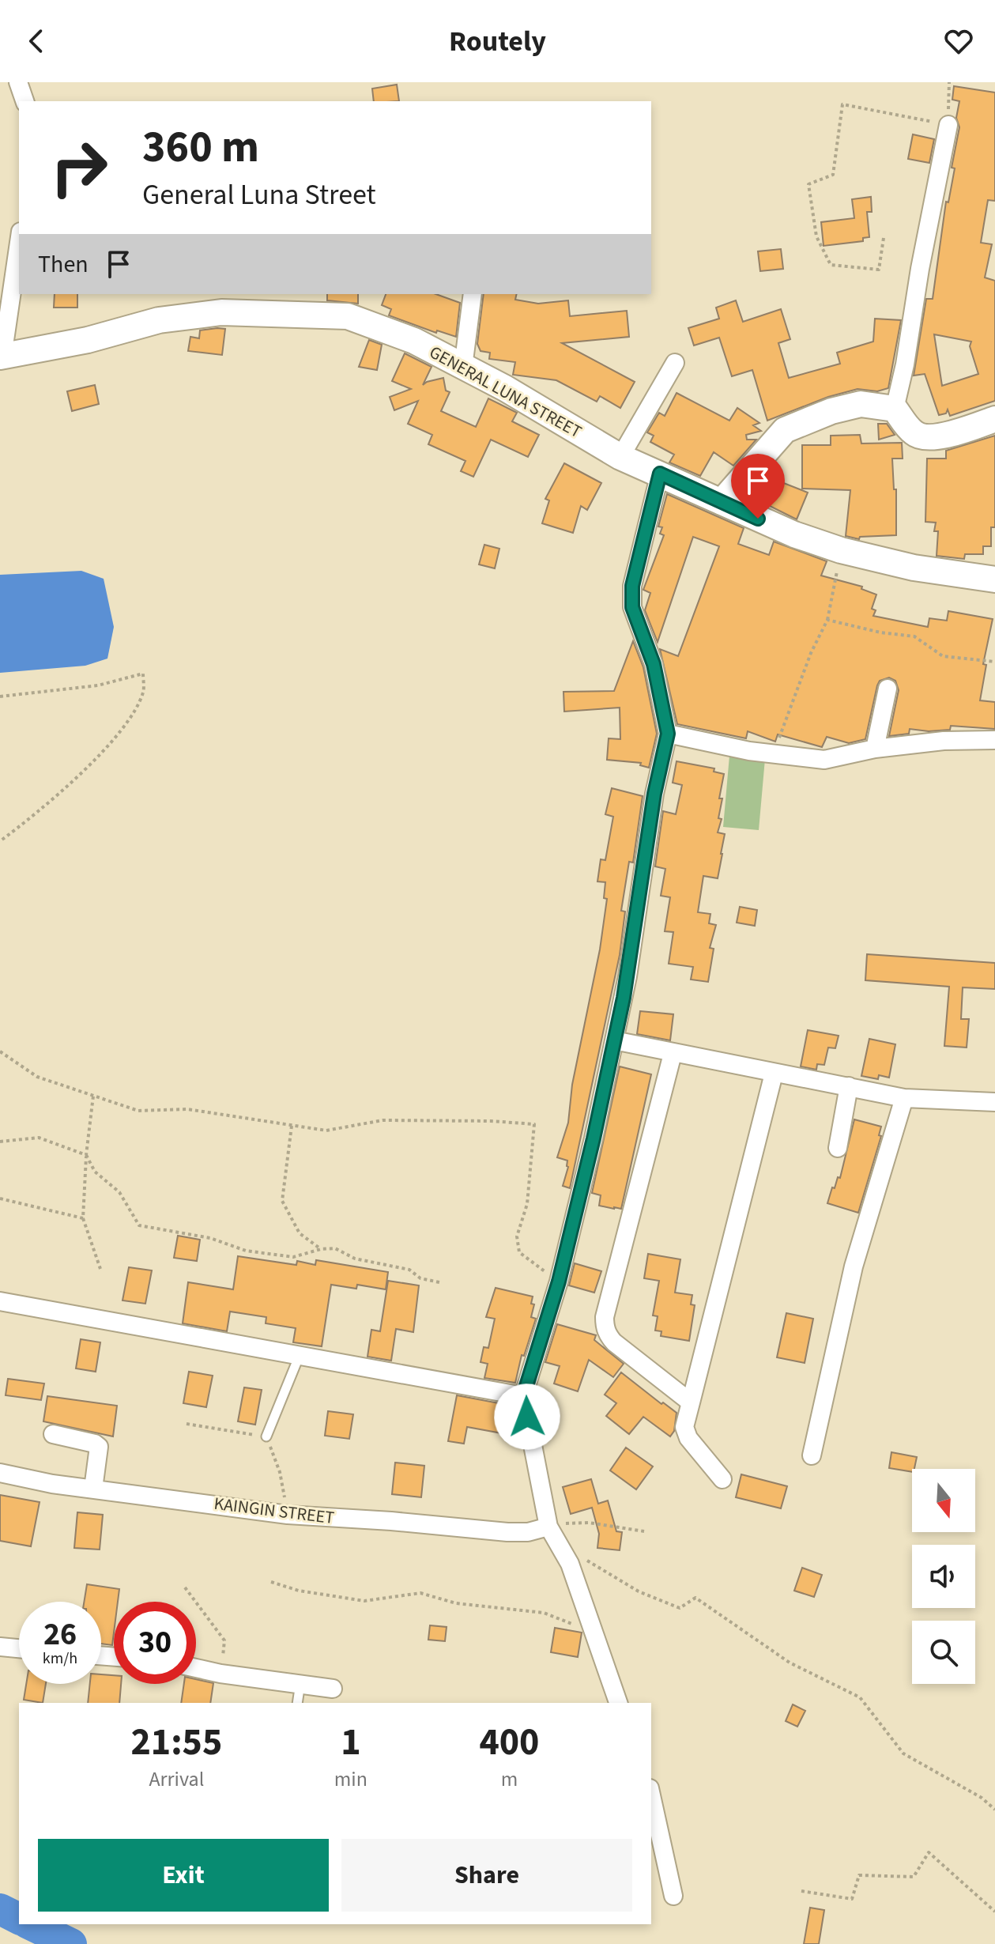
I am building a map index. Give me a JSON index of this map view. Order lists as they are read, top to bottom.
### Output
{
  "streets": {
    "street": ["GENERAL LUNA STREET", "KAINGIN STREET"]
  },
  "north": "bottom",
  "page": {
    "header": "Routely",
    "turn": ["360 m", "General Luna Street"],
    "then": "Then",
    "speed": "26 km/h",
    "limit": "30",
    "eta": [
      "21:55",
      "Arrival",
      "1",
      "min",
      "400",
      "m"
    ],
    "buttons": ["Exit", "Share"]
  }
}
